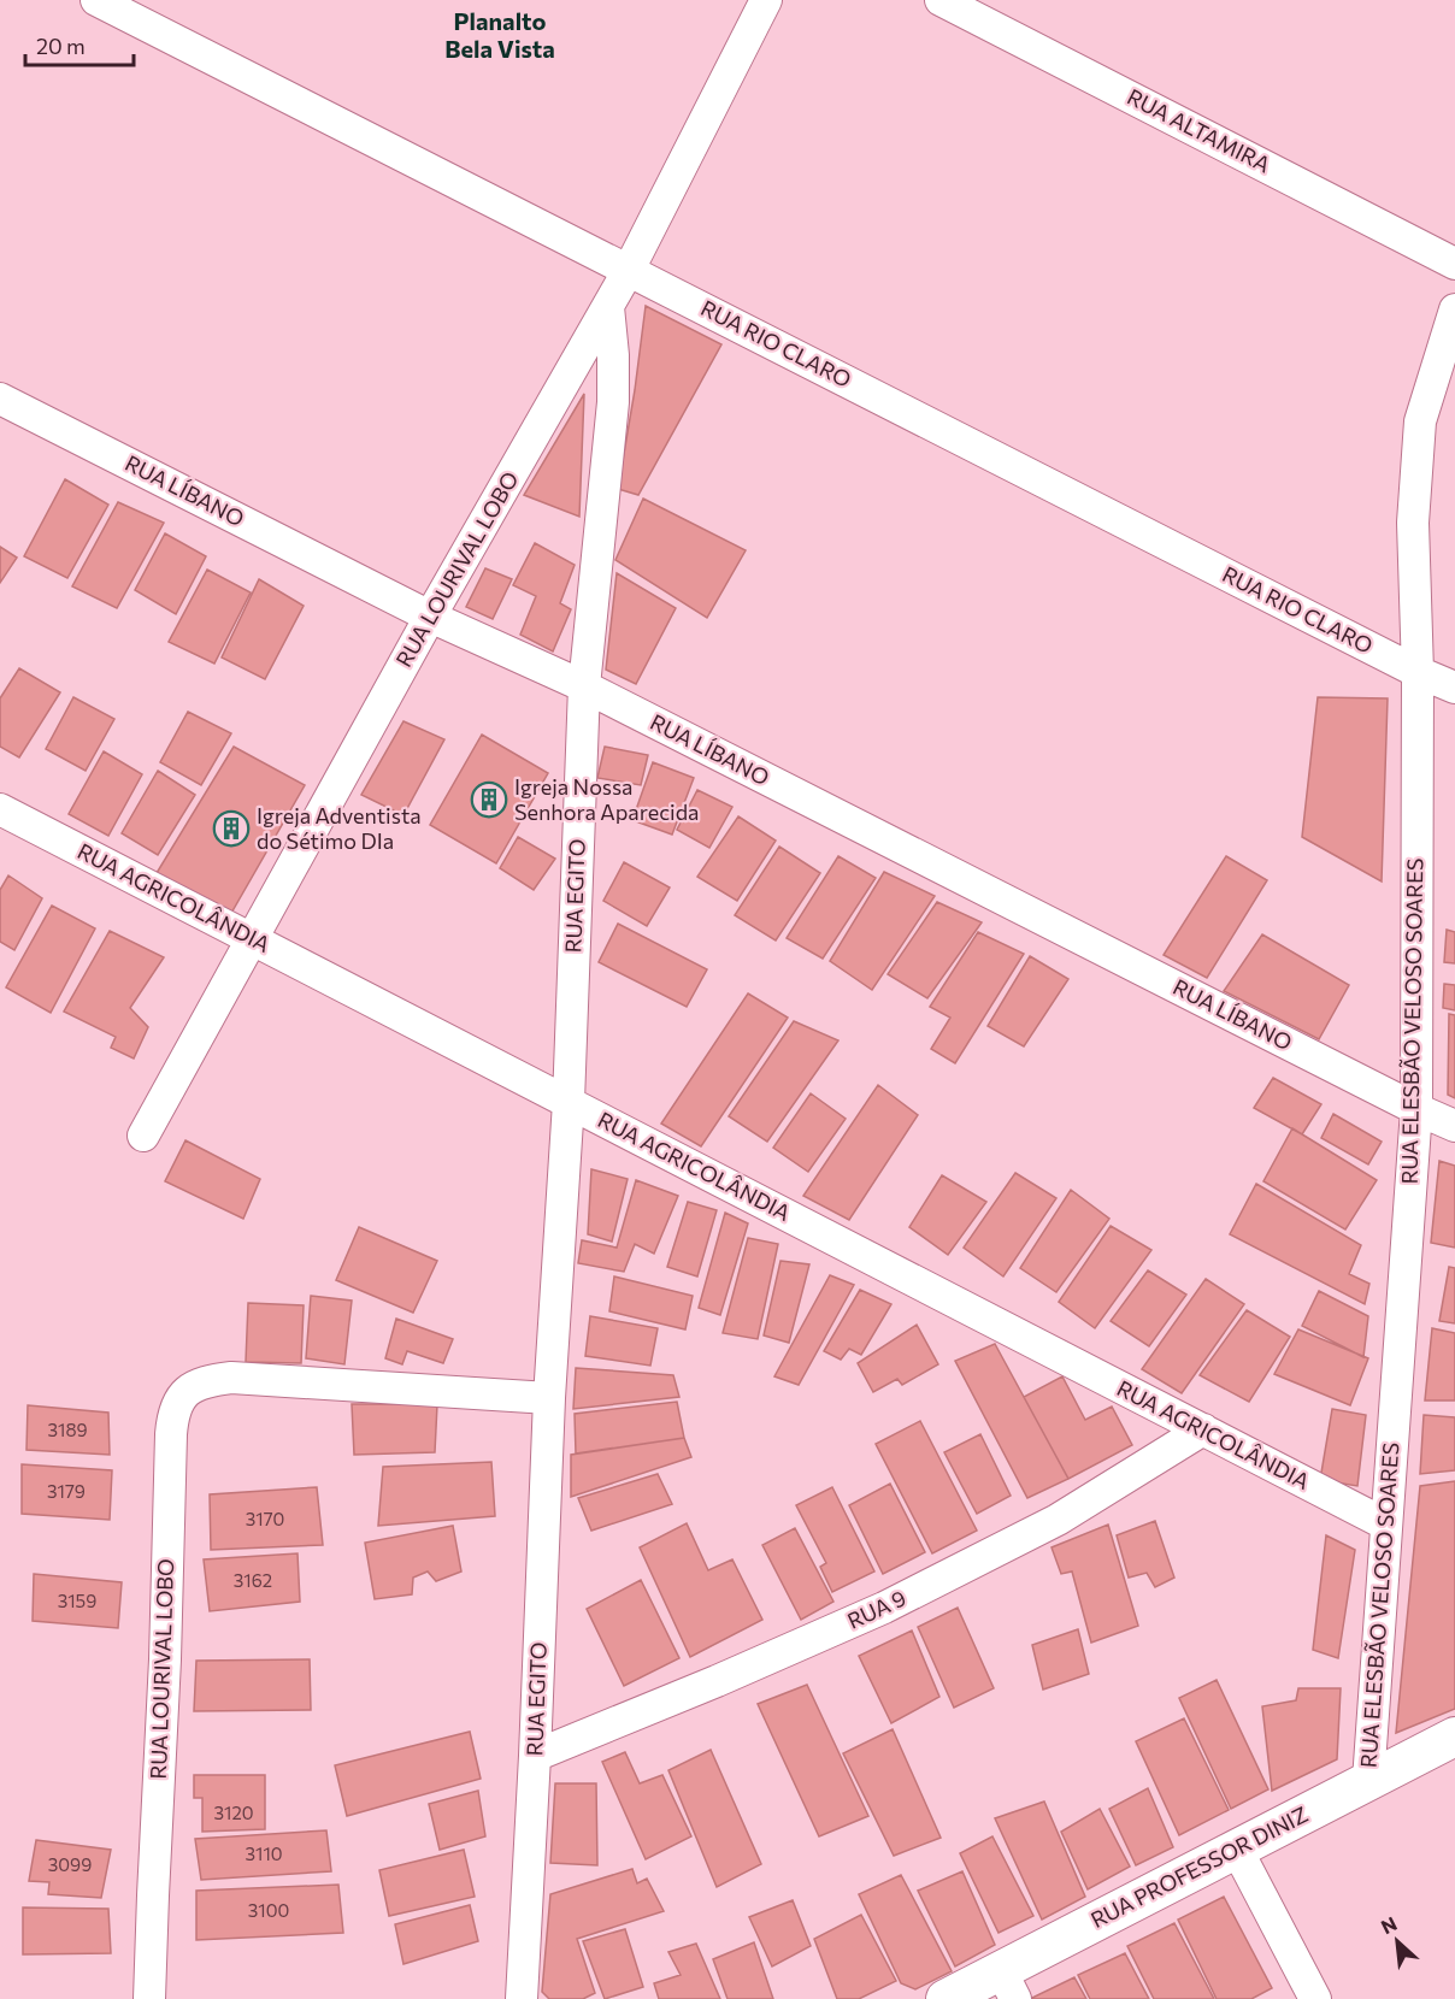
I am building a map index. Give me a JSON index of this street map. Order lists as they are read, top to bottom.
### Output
{
  "streets": {
    "street": [
      "RUA ALTAMIRA",
      "RUA RIO CLARO",
      "RUA LÍBANO",
      "RUA LOURIVAL LOBO",
      "RUA EGITO",
      "RUA AGRICOLÂNDIA",
      "RUA ELESBÃO VELOSO SOARES",
      "RUA 9",
      "RUA PROFESSOR DINIZ"
    ]
  },
  "crossings": [
    ["RUA RIO CLARO", "RUA LOURIVAL LOBO"],
    ["RUA RIO CLARO", "RUA ELESBÃO VELOSO SOARES"],
    ["RUA LÍBANO", "RUA LOURIVAL LOBO"],
    ["RUA LÍBANO", "RUA EGITO"],
    ["RUA LÍBANO", "RUA ELESBÃO VELOSO SOARES"],
    ["RUA LOURIVAL LOBO", "RUA EGITO"],
    ["RUA LOURIVAL LOBO", "RUA AGRICOLÂNDIA"],
    ["RUA EGITO", "RUA AGRICOLÂNDIA"],
    ["RUA EGITO", "RUA 9"],
    ["RUA AGRICOLÂNDIA", "RUA ELESBÃO VELOSO SOARES"],
    ["RUA AGRICOLÂNDIA", "RUA 9"],
    ["RUA ELESBÃO VELOSO SOARES", "RUA PROFESSOR DINIZ"]
  ],
  "districts": ["Planalto Bela Vista"],
  "places": {
    "building": ["Igreja Nossa Senhora Aparecida", "Igreja Adventista do Sétimo DIa"]
  },
  "house_numbers": [
    "3189",
    "3179",
    "3170",
    "3162",
    "3159",
    "3120",
    "3110",
    "3099",
    "3100"
  ],
  "scale_bar": "20 m",
  "north": "top left"
}
